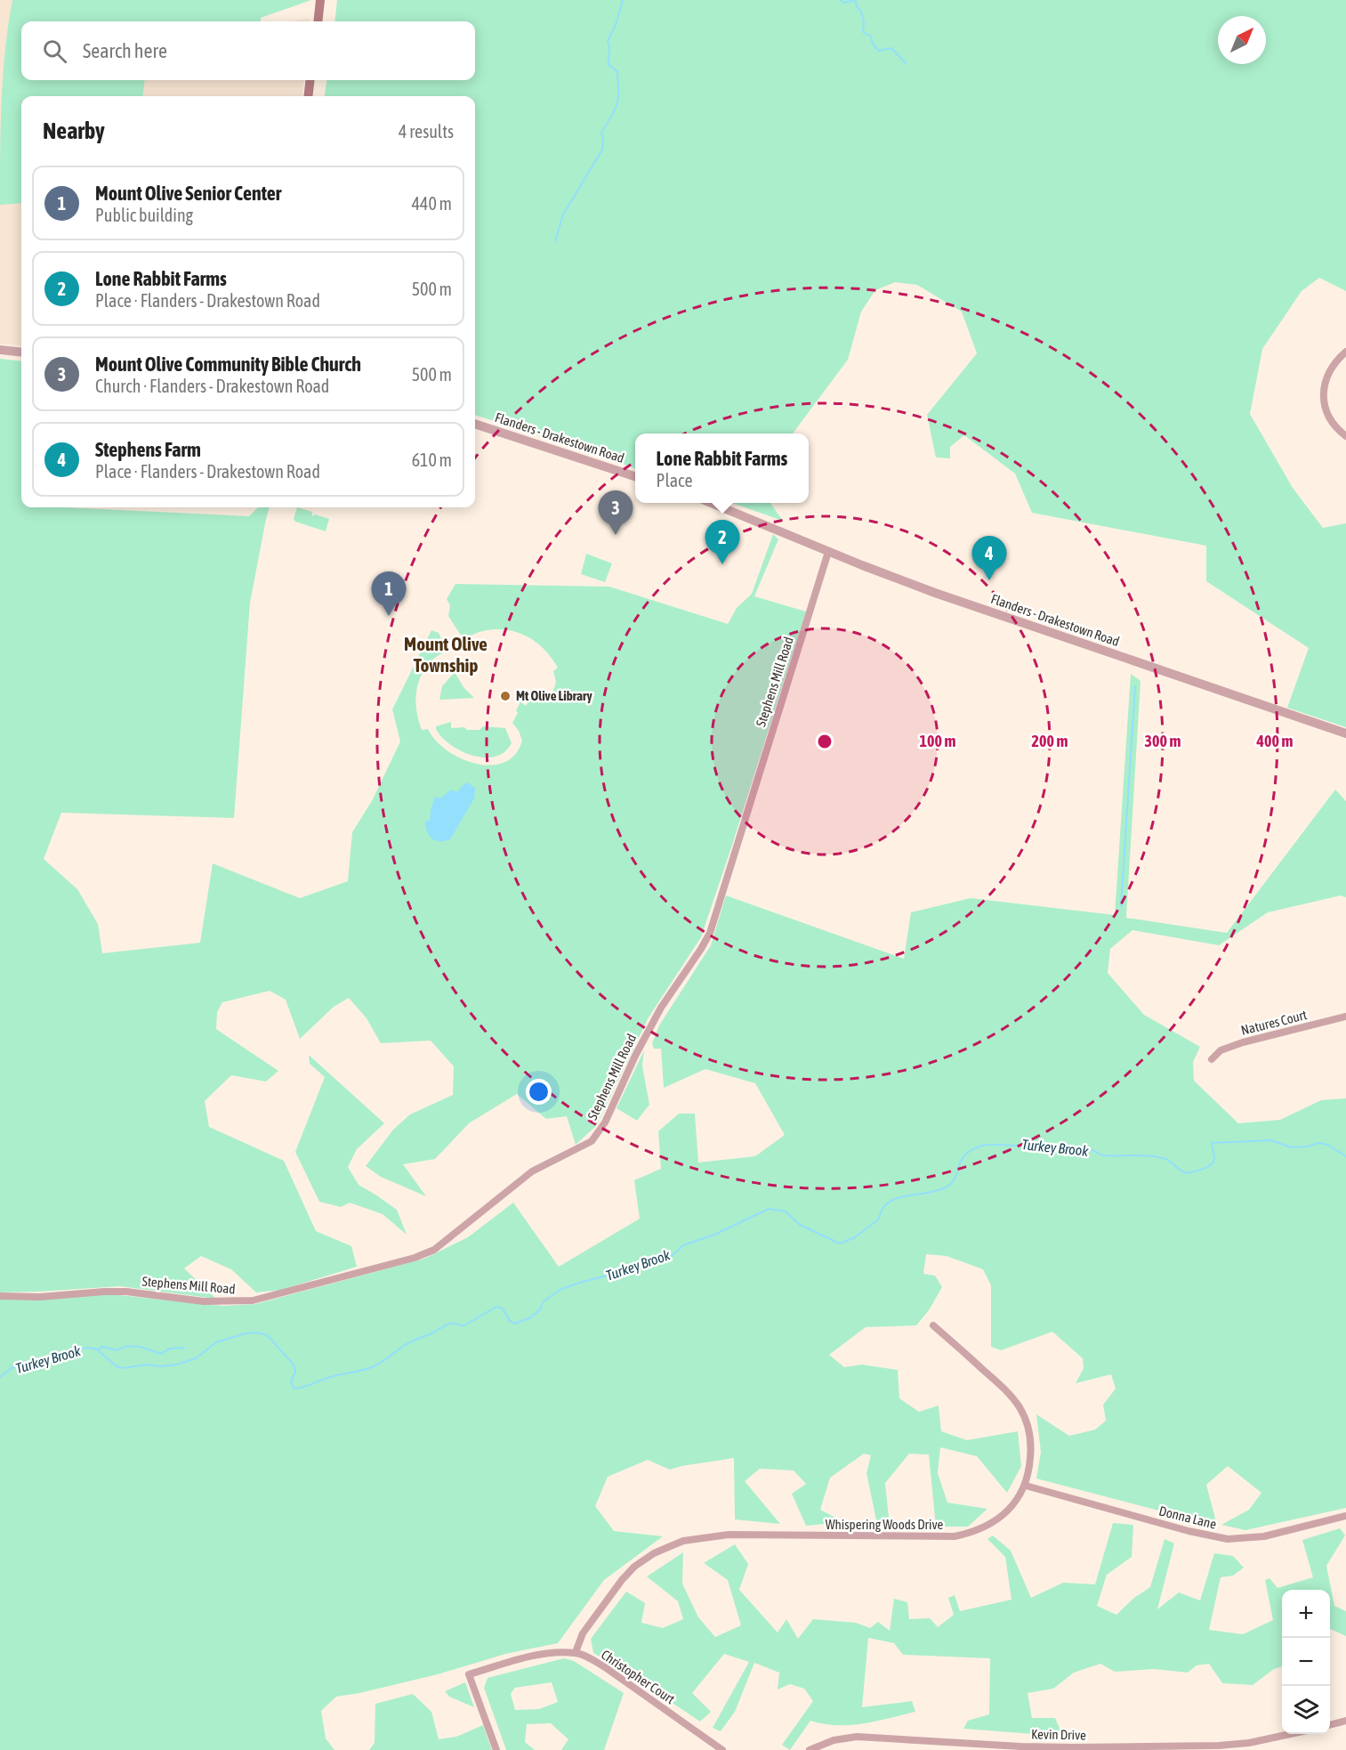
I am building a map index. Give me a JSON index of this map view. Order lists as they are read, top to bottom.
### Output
{
  "streets": {
    "street": [
      "Flanders - Drakestown Road",
      "Stephens Mill Road",
      "Natures Court",
      "Donna Lane",
      "Whispering Woods Drive",
      "Christopher Court",
      "Kevin Drive"
    ]
  },
  "crossings": [
    ["Flanders - Drakestown Road", "Stephens Mill Road"],
    ["Donna Lane", "Whispering Woods Drive"],
    ["Whispering Woods Drive", "Christopher Court"]
  ],
  "districts": ["Mount Olive Township"],
  "water": ["Turkey Brook"],
  "places": ["Mt Olive Library"],
  "north": "top right",
  "page": {
    "search": "Search here",
    "heading": ["Nearby", "4 results"],
    "list": [
      {
        "mark": "1",
        "name": "Mount Olive Senior Center",
        "note": "Public building",
        "value": "440 m"
      },
      {
        "mark": "2",
        "name": "Lone Rabbit Farms",
        "note": "Place · Flanders - Drakestown Road",
        "value": "500 m"
      },
      {
        "mark": "3",
        "name": "Mount Olive Community Bible Church",
        "note": "Church · Flanders - Drakestown Road",
        "value": "500 m"
      },
      {
        "mark": "4",
        "name": "Stephens Farm",
        "note": "Place · Flanders - Drakestown Road",
        "value": "610 m"
      }
    ],
    "popup": ["Lone Rabbit Farms", "Place"],
    "pins": [
      "3",
      "2",
      "4",
      "1"
    ],
    "map_buttons": ["+", "−"]
  },
  "rings": [
    "100 m",
    "200 m",
    "300 m",
    "400 m"
  ]
}
